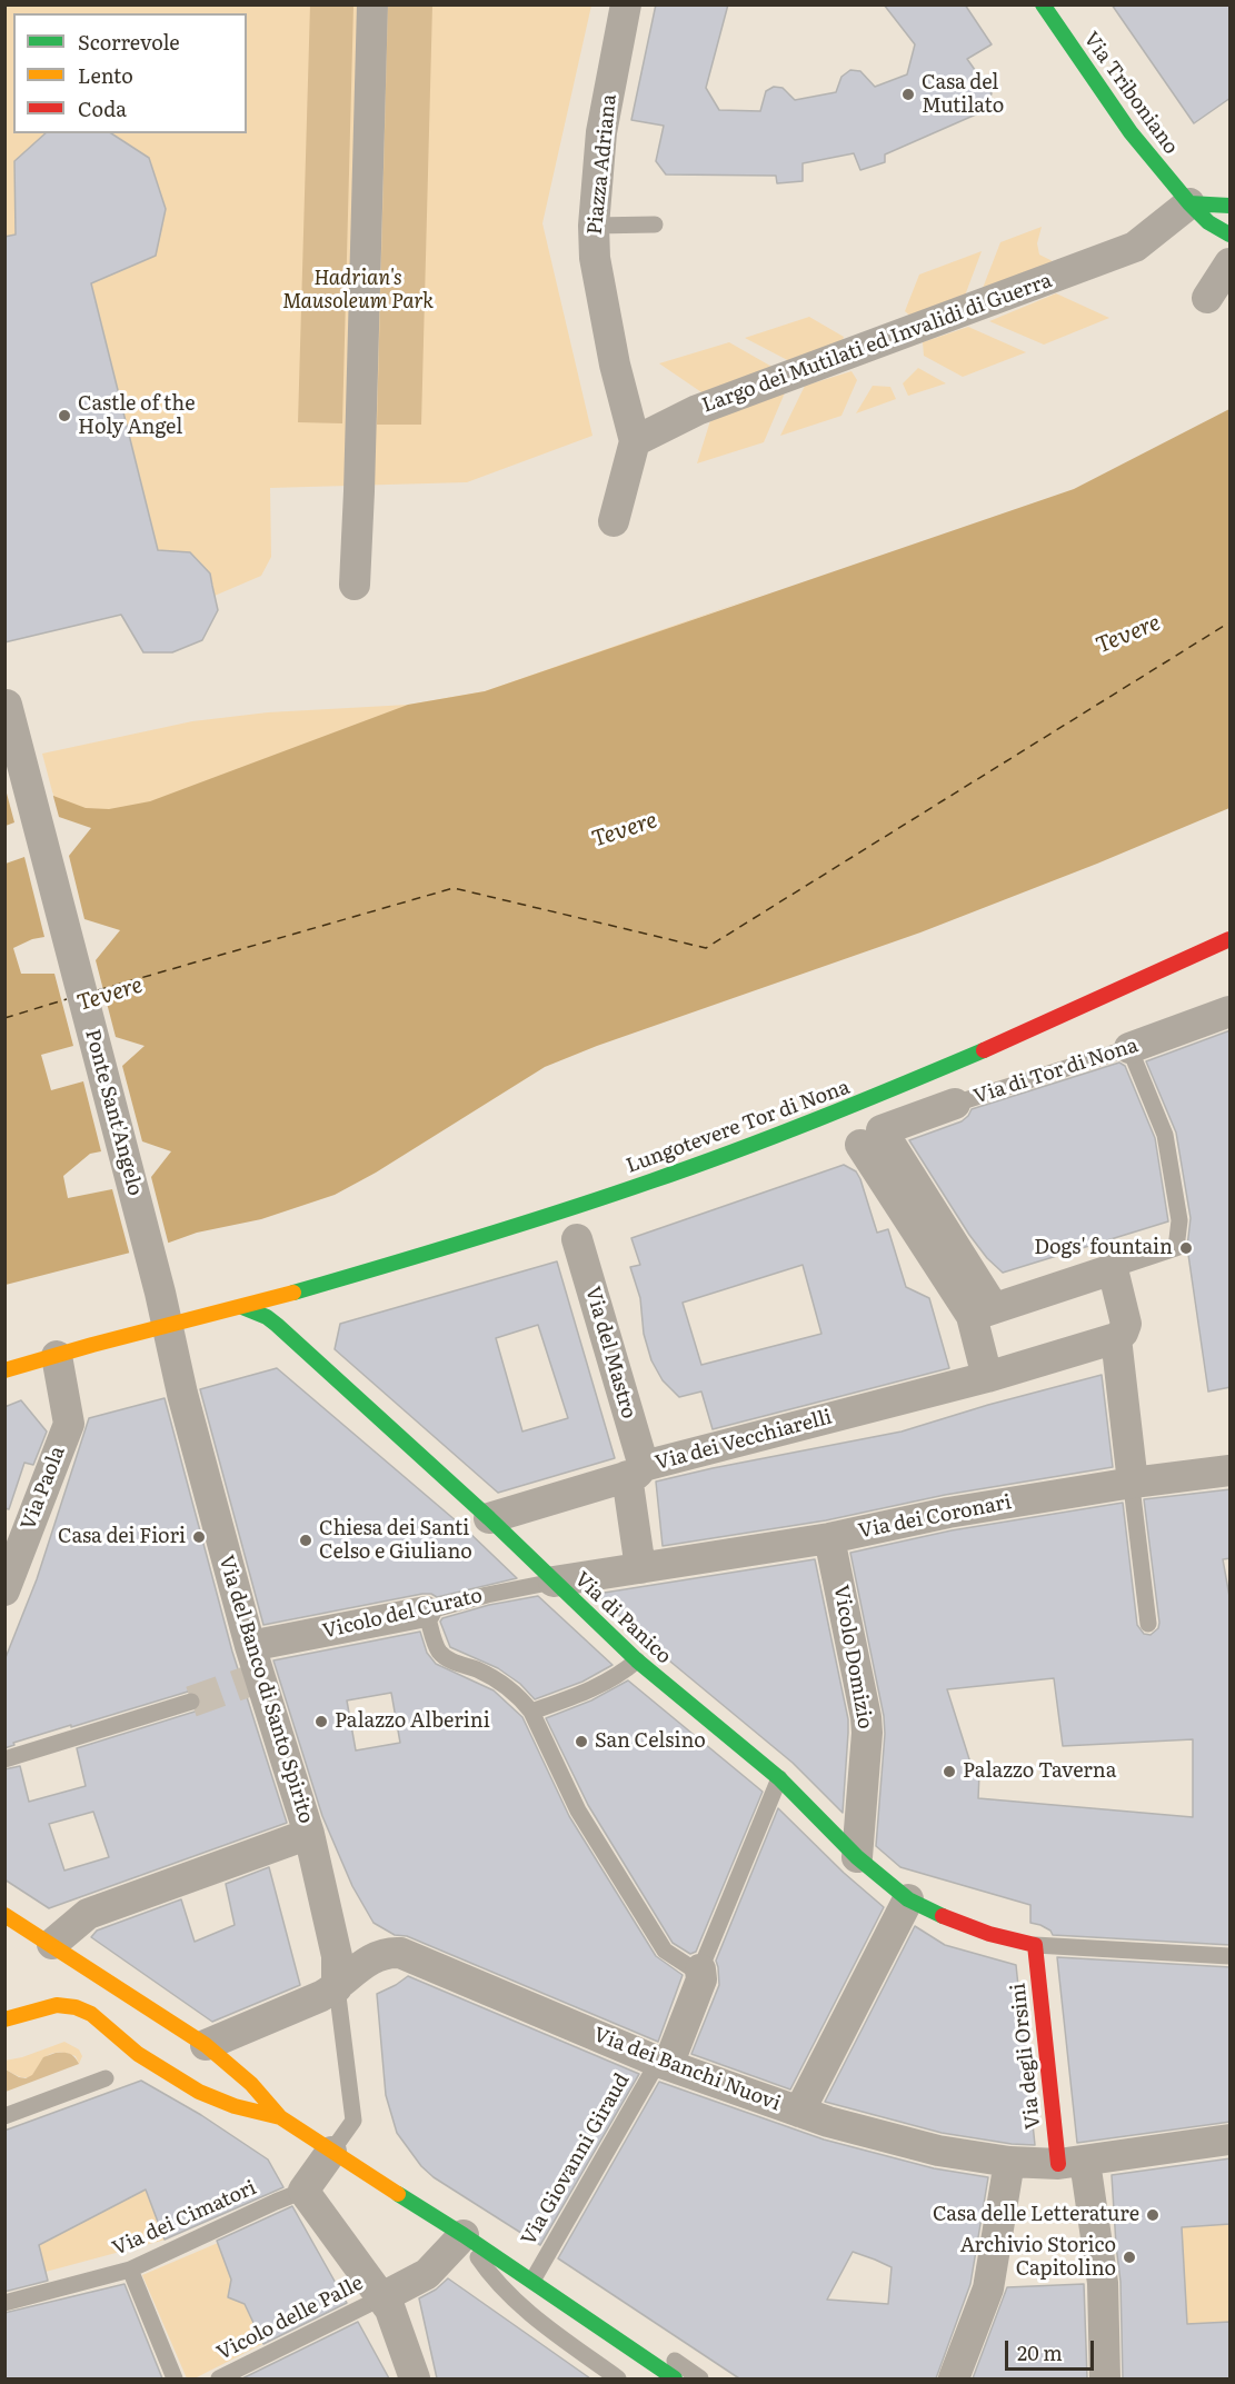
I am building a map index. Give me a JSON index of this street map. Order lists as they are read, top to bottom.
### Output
{
  "streets": {
    "street": [
      "Via Triboniano",
      "Piazza Adriana",
      "Largo dei Mutilati ed Invalidi di Guerra",
      "Via di Tor di Nona",
      "Ponte Sant'Angelo",
      "Lungotevere Tor di Nona",
      "Via del Mastro",
      "Via dei Vecchiarelli",
      "Via Paola",
      "Via dei Coronari",
      "Vicolo del Curato",
      "Via di Panico",
      "Vicolo Domizio",
      "Via del Banco di Santo Spirito",
      "Via degli Orsini",
      "Via dei Banchi Nuovi"
    ],
    "lane": ["Via Giovanni Giraud", "Via dei Cimatori", "Vicolo delle Palle"]
  },
  "crossings": [
    ["Via Triboniano", "Largo dei Mutilati ed Invalidi di Guerra"],
    ["Piazza Adriana", "Largo dei Mutilati ed Invalidi di Guerra"],
    ["Ponte Sant'Angelo", "Lungotevere Tor di Nona"],
    ["Ponte Sant'Angelo", "Via del Banco di Santo Spirito"],
    ["Lungotevere Tor di Nona", "Via Paola"],
    ["Lungotevere Tor di Nona", "Via di Panico"],
    ["Lungotevere Tor di Nona", "Via del Banco di Santo Spirito"],
    ["Via del Mastro", "Via dei Vecchiarelli"],
    ["Via del Mastro", "Via dei Coronari"],
    ["Via dei Vecchiarelli", "Via di Panico"],
    ["Via dei Coronari", "Vicolo del Curato"],
    ["Via dei Coronari", "Via di Panico"],
    ["Via dei Coronari", "Vicolo Domizio"],
    ["Vicolo del Curato", "Via di Panico"],
    ["Vicolo del Curato", "Via del Banco di Santo Spirito"],
    ["Via di Panico", "Vicolo Domizio"],
    ["Via di Panico", "Via degli Orsini"],
    ["Via del Banco di Santo Spirito", "Via dei Banchi Nuovi"],
    ["Via degli Orsini", "Via dei Banchi Nuovi"],
    ["Via dei Banchi Nuovi", "Via Giovanni Giraud"]
  ],
  "water": ["Tevere"],
  "parks": ["Hadrian's Mausoleum Park"],
  "places": [
    "Casa del Mutilato",
    "Castle of the Holy Angel",
    "Dogs' fountain",
    "Casa dei Fiori",
    "Chiesa dei Santi Celso e Giuliano",
    "Palazzo Alberini",
    "San Celsino",
    "Palazzo Taverna",
    "Casa delle Letterature",
    "Archivio Storico Capitolino"
  ],
  "legend": ["Scorrevole", "Lento", "Coda"],
  "scale_bar": "20 m"
}
